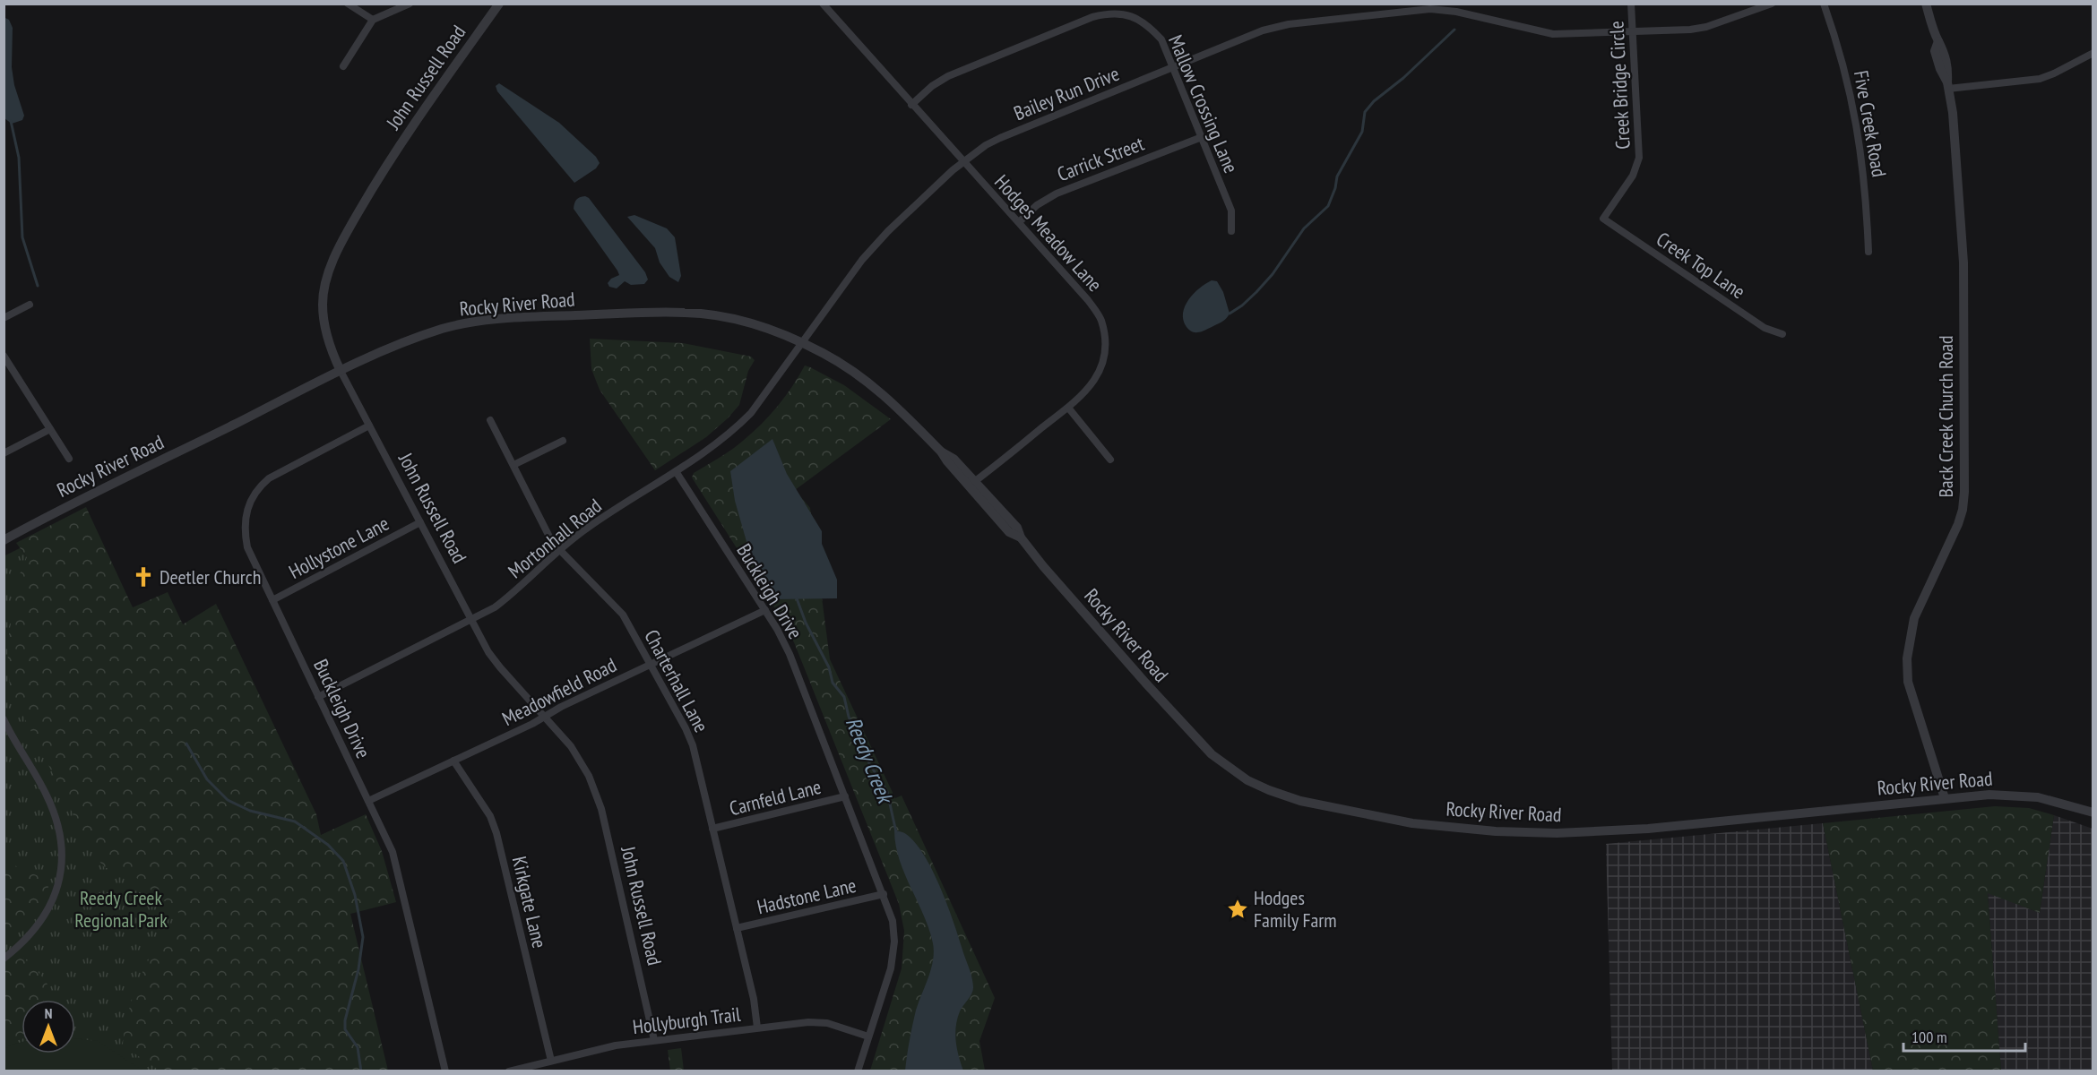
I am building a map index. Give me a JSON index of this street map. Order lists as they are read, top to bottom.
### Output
{
  "streets": {
    "street": [
      "John Russell Road",
      "Creek Bridge Circle",
      "Bailey Run Drive",
      "Mallow Crossing Lane",
      "Five Creek Road",
      "Carrick Street",
      "Hodges Meadow Lane",
      "Creek Top Lane",
      "Rocky River Road",
      "Back Creek Church Road",
      "Mortonhall Road",
      "Hollystone Lane",
      "Buckleigh Drive",
      "Charterhall Lane",
      "Meadowfield Road",
      "Carnfeld Lane",
      "Hadstone Lane",
      "Kirkgate Lane",
      "Hollyburgh Trail"
    ]
  },
  "crossings": [
    ["John Russell Road", "Rocky River Road"],
    ["John Russell Road", "Mortonhall Road"],
    ["John Russell Road", "Hollystone Lane"],
    ["John Russell Road", "Buckleigh Drive"],
    ["John Russell Road", "Meadowfield Road"],
    ["John Russell Road", "Hollyburgh Trail"],
    ["Creek Bridge Circle", "Bailey Run Drive"],
    ["Creek Bridge Circle", "Creek Top Lane"],
    ["Bailey Run Drive", "Mallow Crossing Lane"],
    ["Bailey Run Drive", "Hodges Meadow Lane"],
    ["Bailey Run Drive", "Rocky River Road"],
    ["Bailey Run Drive", "Mortonhall Road"],
    ["Mallow Crossing Lane", "Carrick Street"],
    ["Mallow Crossing Lane", "Hodges Meadow Lane"],
    ["Carrick Street", "Hodges Meadow Lane"],
    ["Hodges Meadow Lane", "Rocky River Road"],
    ["Rocky River Road", "Back Creek Church Road"],
    ["Rocky River Road", "Mortonhall Road"],
    ["Mortonhall Road", "Buckleigh Drive"],
    ["Mortonhall Road", "Charterhall Lane"],
    ["Hollystone Lane", "Buckleigh Drive"],
    ["Buckleigh Drive", "Meadowfield Road"],
    ["Buckleigh Drive", "Carnfeld Lane"],
    ["Buckleigh Drive", "Hadstone Lane"],
    ["Buckleigh Drive", "Hollyburgh Trail"],
    ["Charterhall Lane", "Meadowfield Road"],
    ["Charterhall Lane", "Carnfeld Lane"],
    ["Charterhall Lane", "Hadstone Lane"],
    ["Charterhall Lane", "Hollyburgh Trail"],
    ["Meadowfield Road", "Kirkgate Lane"],
    ["Kirkgate Lane", "Hollyburgh Trail"]
  ],
  "water": ["Reedy Creek"],
  "parks": ["Reedy Creek Regional Park"],
  "places": {
    "church": ["Deetler Church"],
    "place": ["Hodges Family Farm"]
  },
  "scale_bar": "100 m",
  "north": "top"
}
